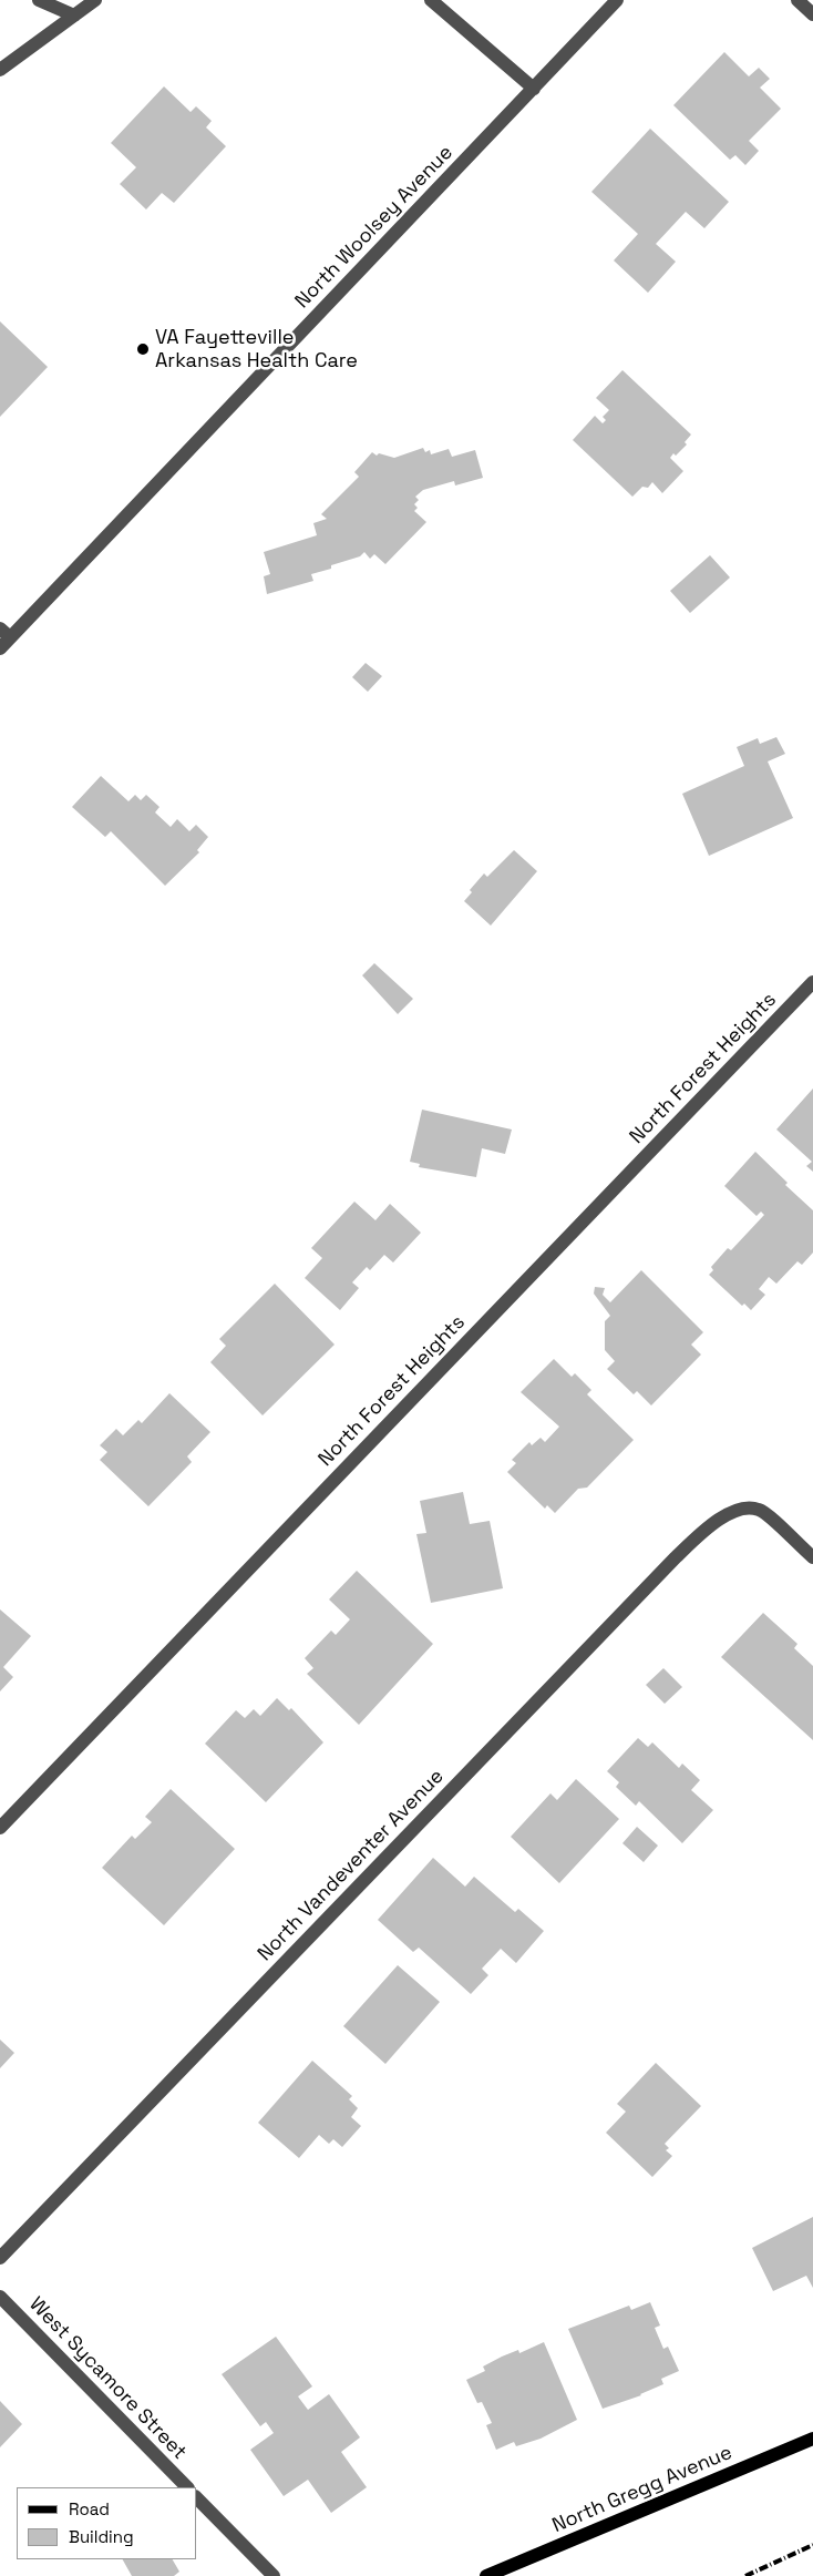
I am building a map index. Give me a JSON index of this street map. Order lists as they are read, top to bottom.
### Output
{
  "streets": {
    "main road": ["North Gregg Avenue"],
    "street": [
      "North Woolsey Avenue",
      "North Forest Heights",
      "North Vandeventer Avenue",
      "West Sycamore Street"
    ]
  },
  "places": ["VA Fayetteville Arkansas Health Care"],
  "legend": ["Road", "Building"]
}
